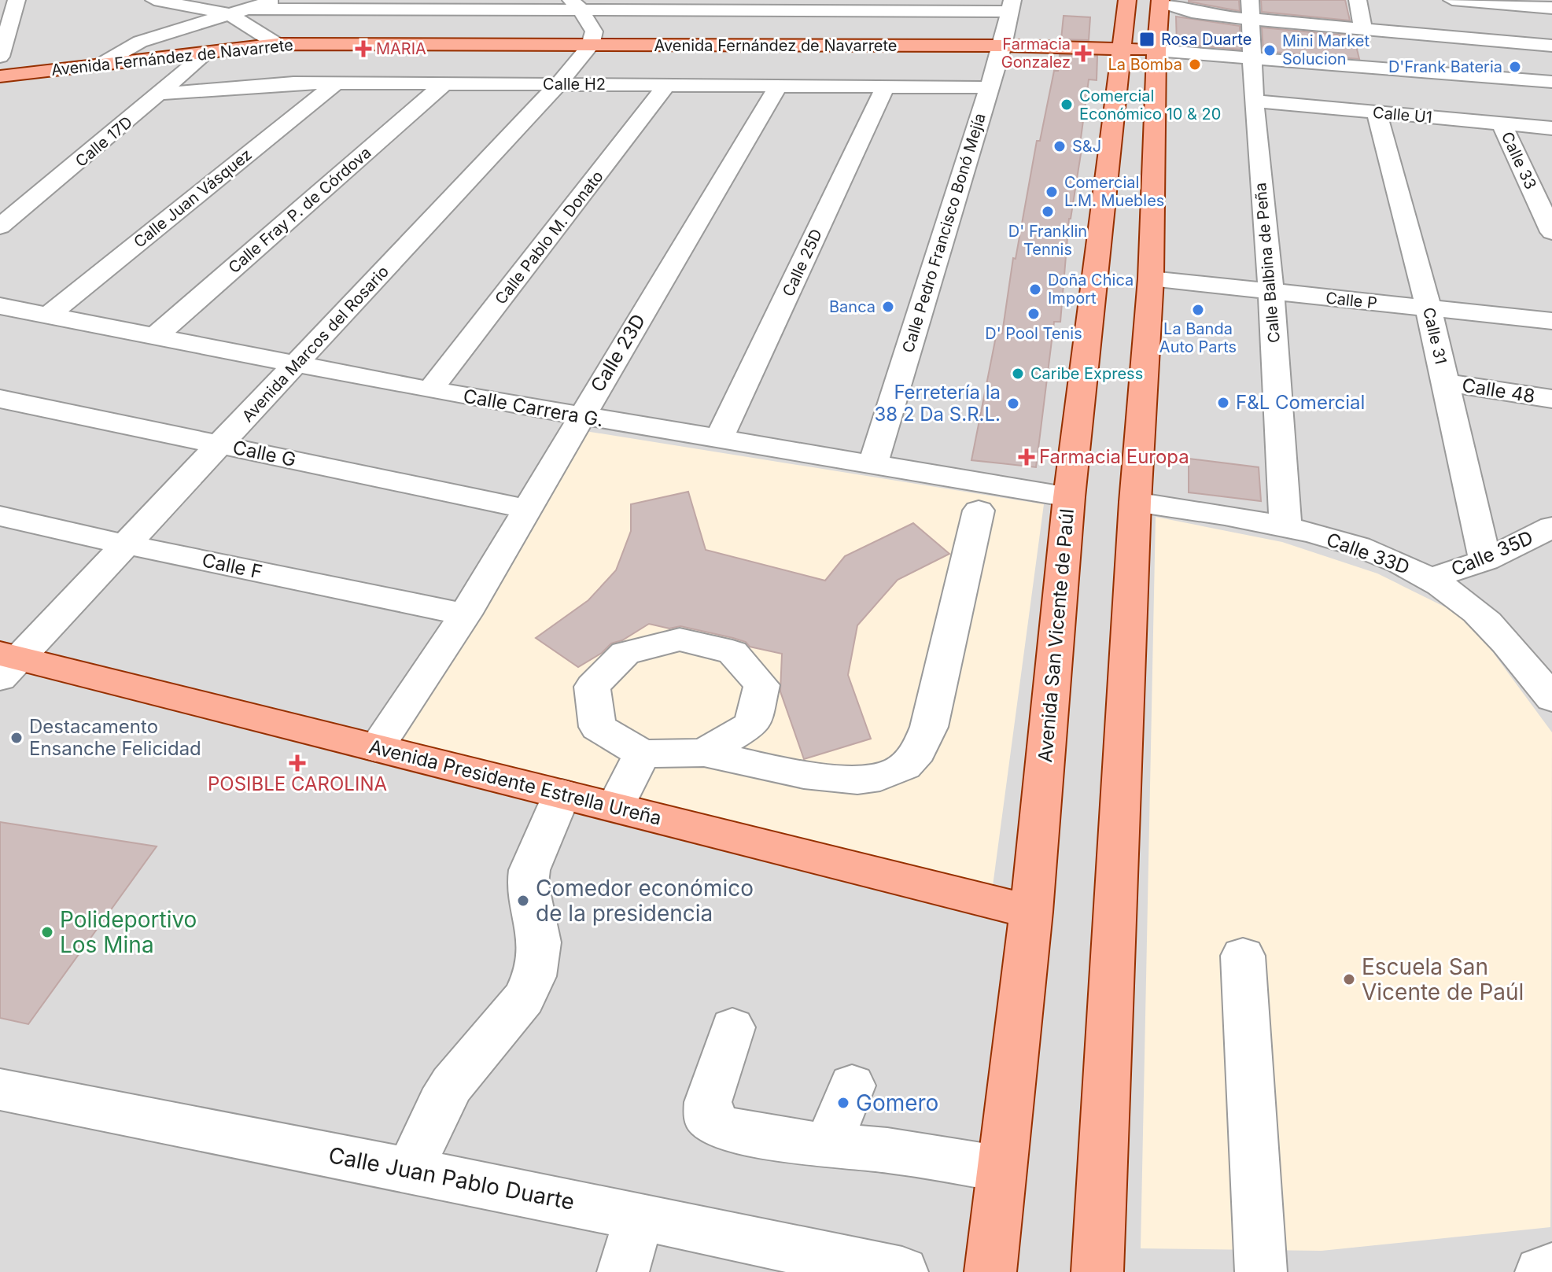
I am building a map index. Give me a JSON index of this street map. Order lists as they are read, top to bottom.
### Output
{
  "streets": {
    "main road": ["Avenida Fernández de Navarrete", "Avenida San Vicente de Paúl", "Avenida Presidente Estrella Ureña"],
    "street": [
      "Calle H2",
      "Calle U1",
      "Calle 17D",
      "Calle 33",
      "Calle Juan Vásquez",
      "Calle Fray P. de Córdova",
      "Calle Pedro Francisco Bonó Mejía",
      "Calle Pablo M. Donato",
      "Calle 25D",
      "Calle Balbina de Peña",
      "Calle P",
      "Calle 31",
      "Avenida Marcos del Rosario",
      "Calle 23D",
      "Calle 48",
      "Calle Carrera G.",
      "Calle G",
      "Calle 33D",
      "Calle 35D",
      "Calle F",
      "Calle Juan Pablo Duarte"
    ]
  },
  "crossings": [
    ["Avenida Fernández de Navarrete", "Calle 17D"],
    ["Avenida Fernández de Navarrete", "Calle Pedro Francisco Bonó Mejía"],
    ["Avenida Fernández de Navarrete", "Calle Balbina de Peña"],
    ["Avenida Fernández de Navarrete", "Avenida Marcos del Rosario"],
    ["Avenida Fernández de Navarrete", "Avenida San Vicente de Paúl"],
    ["Calle H2", "Calle 17D"],
    ["Calle H2", "Calle Juan Vásquez"],
    ["Calle H2", "Calle Fray P. de Córdova"],
    ["Calle H2", "Calle Pedro Francisco Bonó Mejía"],
    ["Calle H2", "Calle Pablo M. Donato"],
    ["Calle H2", "Calle 25D"],
    ["Calle H2", "Avenida Marcos del Rosario"],
    ["Calle H2", "Calle 23D"],
    ["Calle U1", "Calle 33"],
    ["Calle U1", "Calle Balbina de Peña"],
    ["Calle U1", "Calle 31"],
    ["Calle Juan Vásquez", "Calle Carrera G."],
    ["Calle Fray P. de Córdova", "Calle Carrera G."],
    ["Calle Pedro Francisco Bonó Mejía", "Calle Carrera G."],
    ["Calle Pablo M. Donato", "Calle Carrera G."],
    ["Calle 25D", "Calle Carrera G."],
    ["Calle Balbina de Peña", "Calle P"],
    ["Calle Balbina de Peña", "Calle 33D"],
    ["Calle P", "Calle 31"],
    ["Calle 31", "Calle 48"],
    ["Calle 31", "Calle 35D"],
    ["Avenida Marcos del Rosario", "Calle Carrera G."],
    ["Avenida Marcos del Rosario", "Calle G"],
    ["Avenida Marcos del Rosario", "Calle F"],
    ["Avenida Marcos del Rosario", "Avenida Presidente Estrella Ureña"],
    ["Calle 23D", "Calle Carrera G."],
    ["Calle 23D", "Calle G"],
    ["Calle 23D", "Calle F"],
    ["Calle 23D", "Avenida Presidente Estrella Ureña"],
    ["Calle Carrera G.", "Avenida San Vicente de Paúl"],
    ["Calle 33D", "Calle 35D"],
    ["Avenida San Vicente de Paúl", "Avenida Presidente Estrella Ureña"]
  ],
  "places": {
    "transit": ["Rosa Duarte"],
    "health": [
      "MARIA",
      "Farmacia Gonzalez",
      "Farmacia Europa",
      "POSIBLE CAROLINA"
    ],
    "other": [
      "Mini Market Solucion",
      "La Bomba",
      "D'Frank Bateria",
      "Comercial Económico 10 & 20",
      "S&J",
      "Comercial L.M. Muebles",
      "D' Franklin Tennis",
      "Doña Chica Import",
      "Banca",
      "La Banda Auto Parts",
      "D' Pool Tenis",
      "Caribe Express",
      "F&L Comercial",
      "Ferretería la 38 2 Da S.R.L.",
      "Destacamento Ensanche Felicidad",
      "Comedor económico de la presidencia",
      "Polideportivo Los Mina",
      "Escuela San Vicente de Paúl",
      "Gomero"
    ]
  }
}
